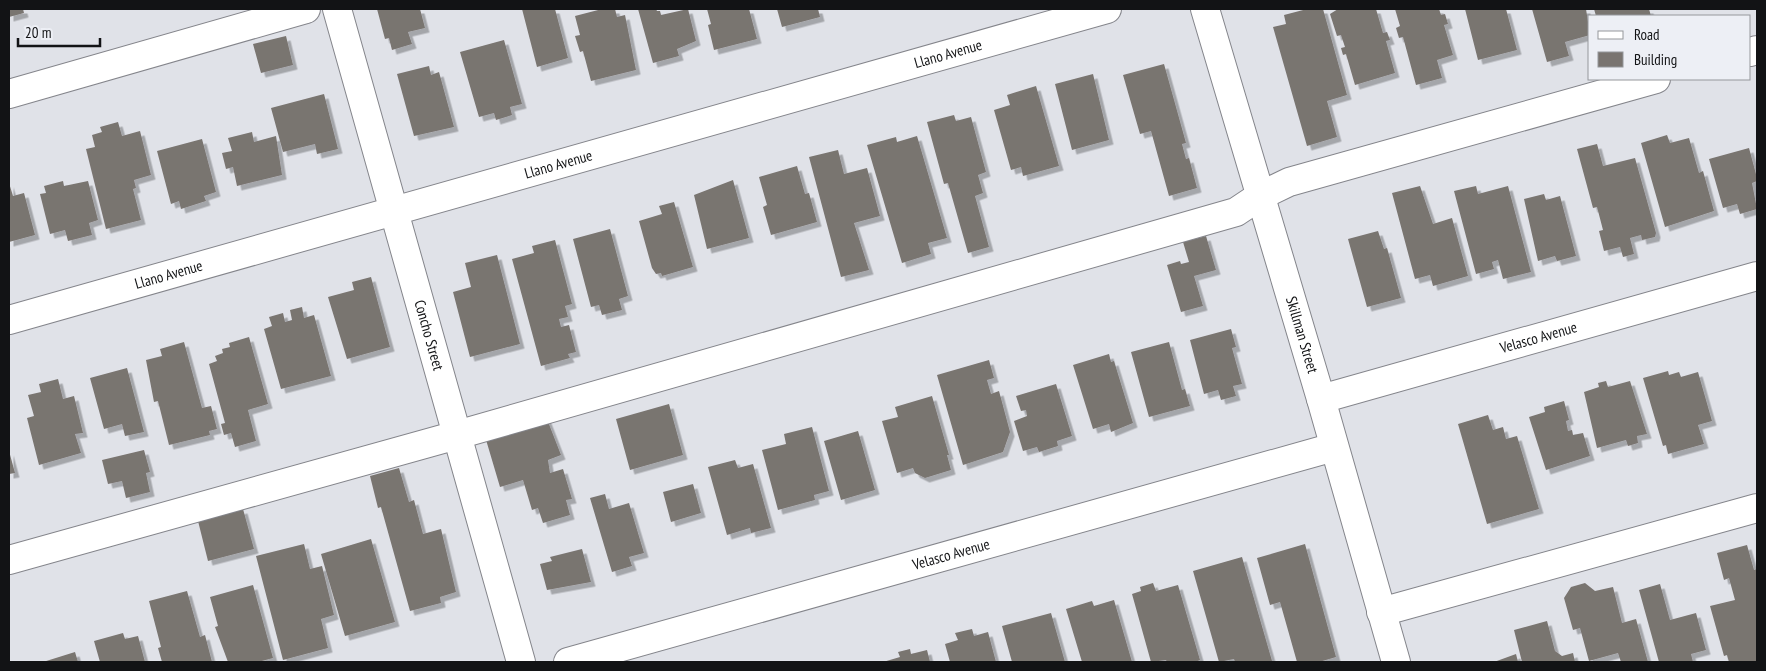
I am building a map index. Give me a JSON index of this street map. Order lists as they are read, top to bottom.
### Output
{
  "streets": {
    "street": [
      "Llano Avenue",
      "Skillman Street",
      "Concho Street",
      "Velasco Avenue"
    ]
  },
  "crossings": [
    ["Llano Avenue", "Concho Street"],
    ["Skillman Street", "Velasco Avenue"]
  ],
  "legend": ["Road", "Building"],
  "scale_bar": "20 m"
}
